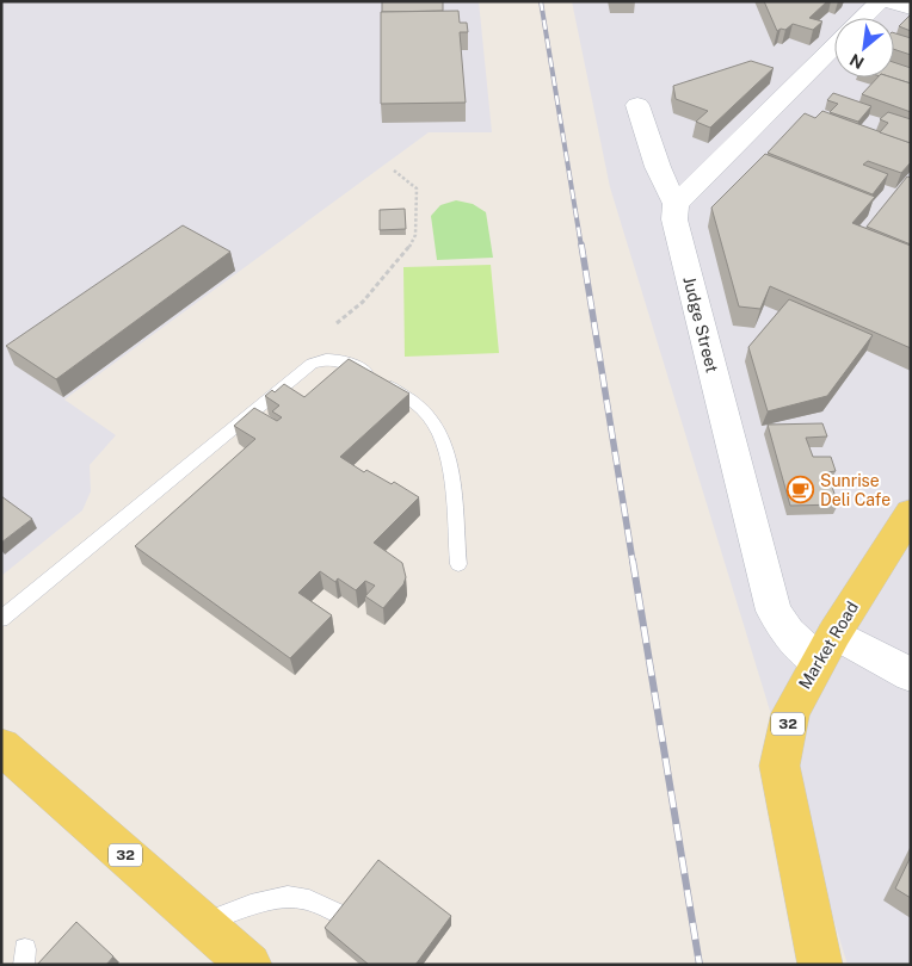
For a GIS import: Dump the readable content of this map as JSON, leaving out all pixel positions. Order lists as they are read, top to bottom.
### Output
{
  "streets": {
    "main road": ["Market Road", "32"],
    "street": ["Judge Street"]
  },
  "crossings": [
    ["Judge Street", "Market Road"]
  ],
  "places": {
    "cafe": ["Sunrise Deli Cafe"]
  },
  "north": "bottom left"
}
